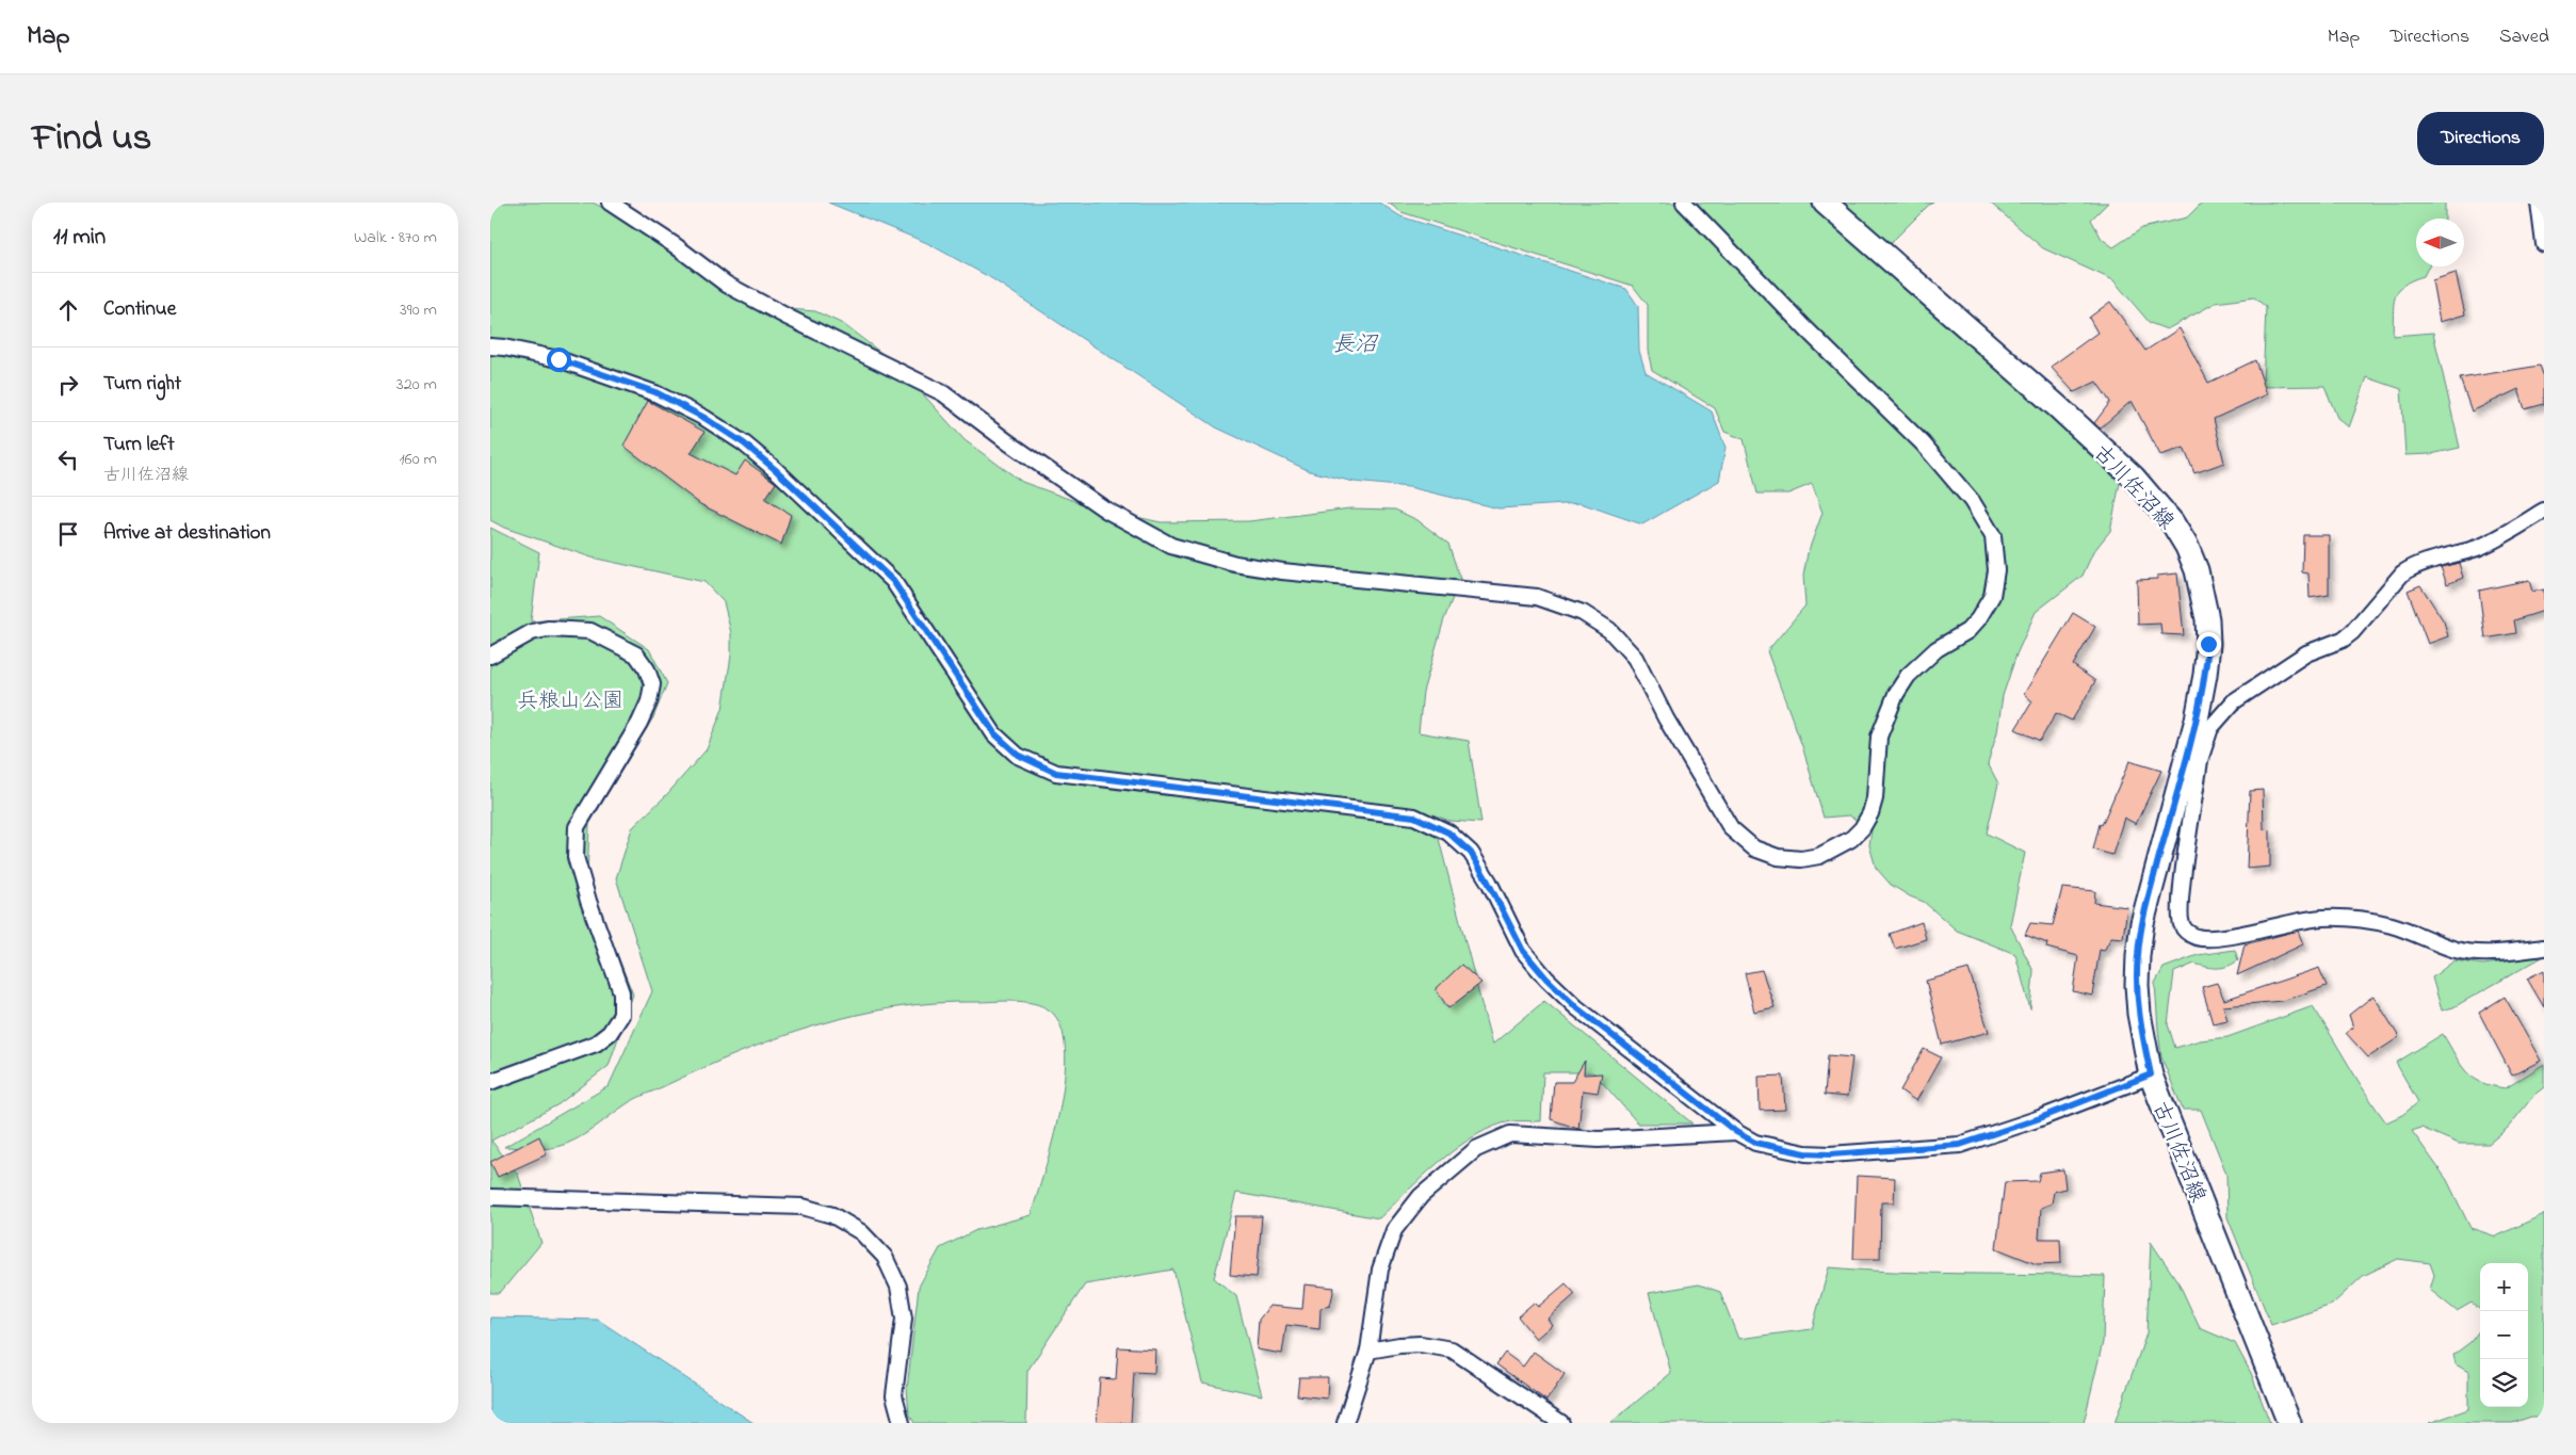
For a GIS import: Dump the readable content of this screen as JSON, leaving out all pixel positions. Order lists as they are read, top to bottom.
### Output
{
  "streets": {
    "main road": ["古川佐沼線"]
  },
  "water": ["長沼"],
  "parks": ["兵粮山公園"],
  "north": "left",
  "page": {
    "header": "Map",
    "nav": ["Map", "Directions", "Saved"],
    "title": "Find us",
    "buttons": "Directions",
    "heading": ["11 min", "Walk · 870 m"],
    "list": [
      ["Continue", "390 m"],
      ["Turn right", "320 m"],
      ["Turn left", "古川佐沼線", "160 m"],
      "Arrive at destination"
    ],
    "map_buttons": ["+", "−"]
  }
}
